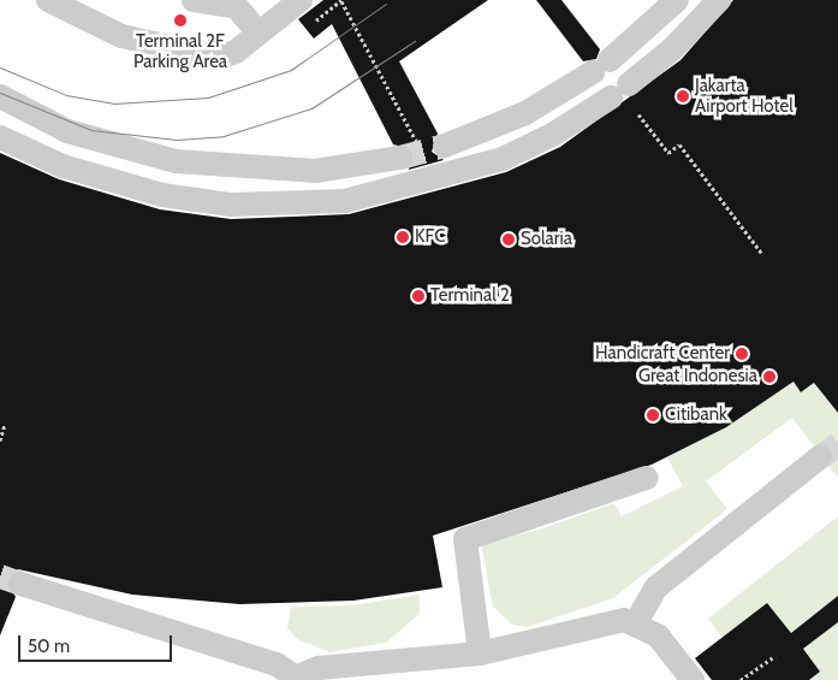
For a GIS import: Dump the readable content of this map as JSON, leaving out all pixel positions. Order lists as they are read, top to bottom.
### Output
{
  "places": [
    "Terminal 2F Parking Area",
    "Jakarta Airport Hotel",
    "KFC",
    "Solaria",
    "Terminal 2",
    "Handicraft Center",
    "Great Indonesia",
    "Citibank"
  ],
  "scale_bar": "50 m"
}
